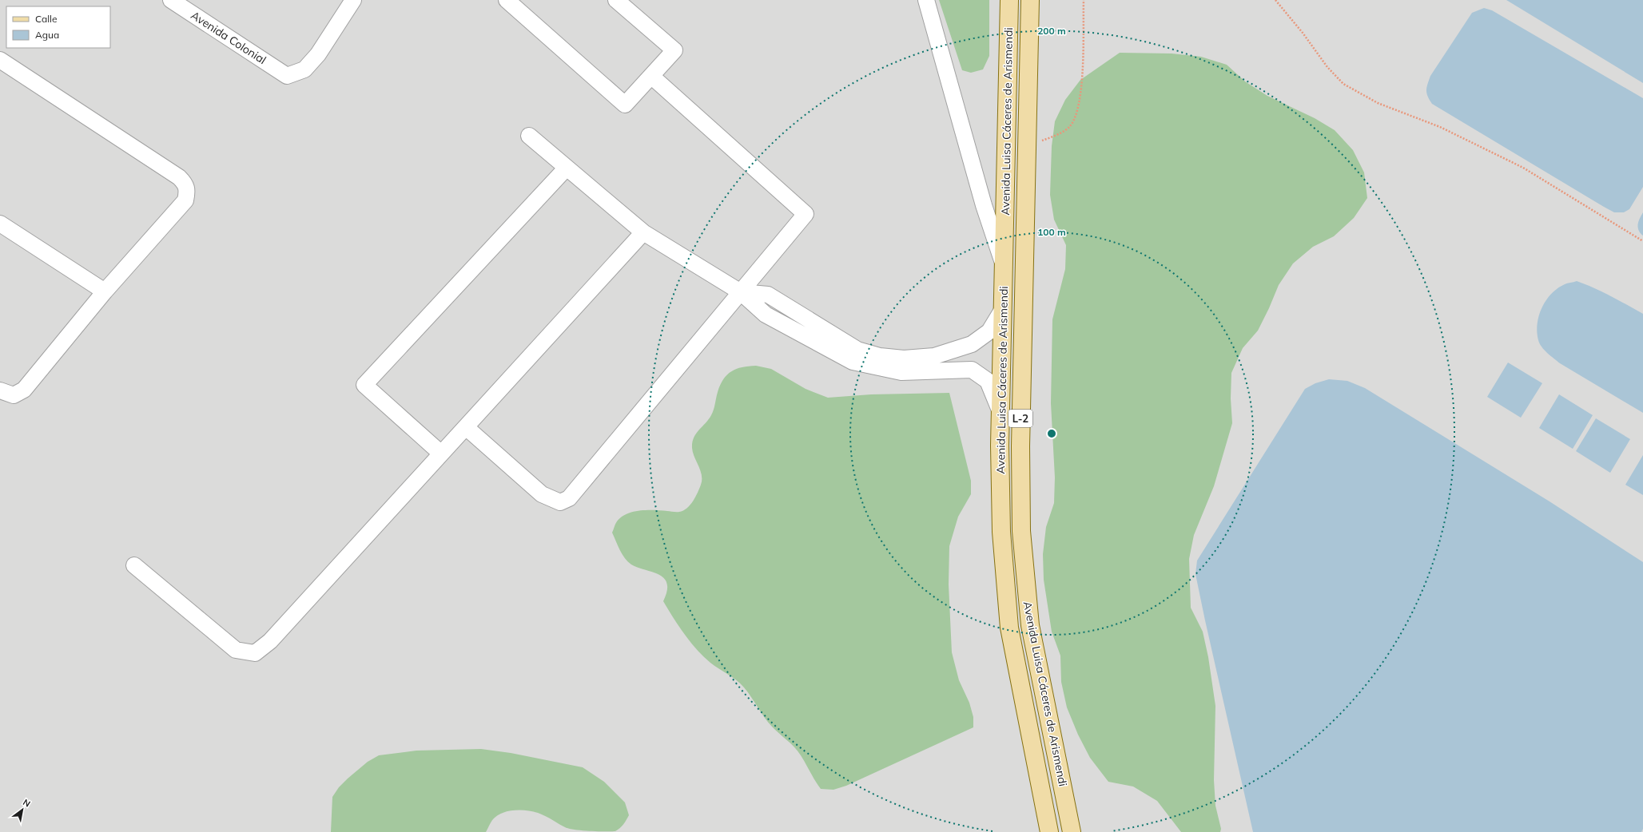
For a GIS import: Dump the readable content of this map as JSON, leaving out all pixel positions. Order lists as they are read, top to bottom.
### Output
{
  "streets": {
    "main road": ["Avenida Luisa Cáceres de Arismendi", "L-2"],
    "street": ["Avenida Colonial"]
  },
  "crossings": [
    ["Avenida Luisa Cáceres de Arismendi", "L-2"]
  ],
  "legend": ["Calle", "Agua"],
  "north": "top right",
  "rings": ["200 m", "100 m"]
}
